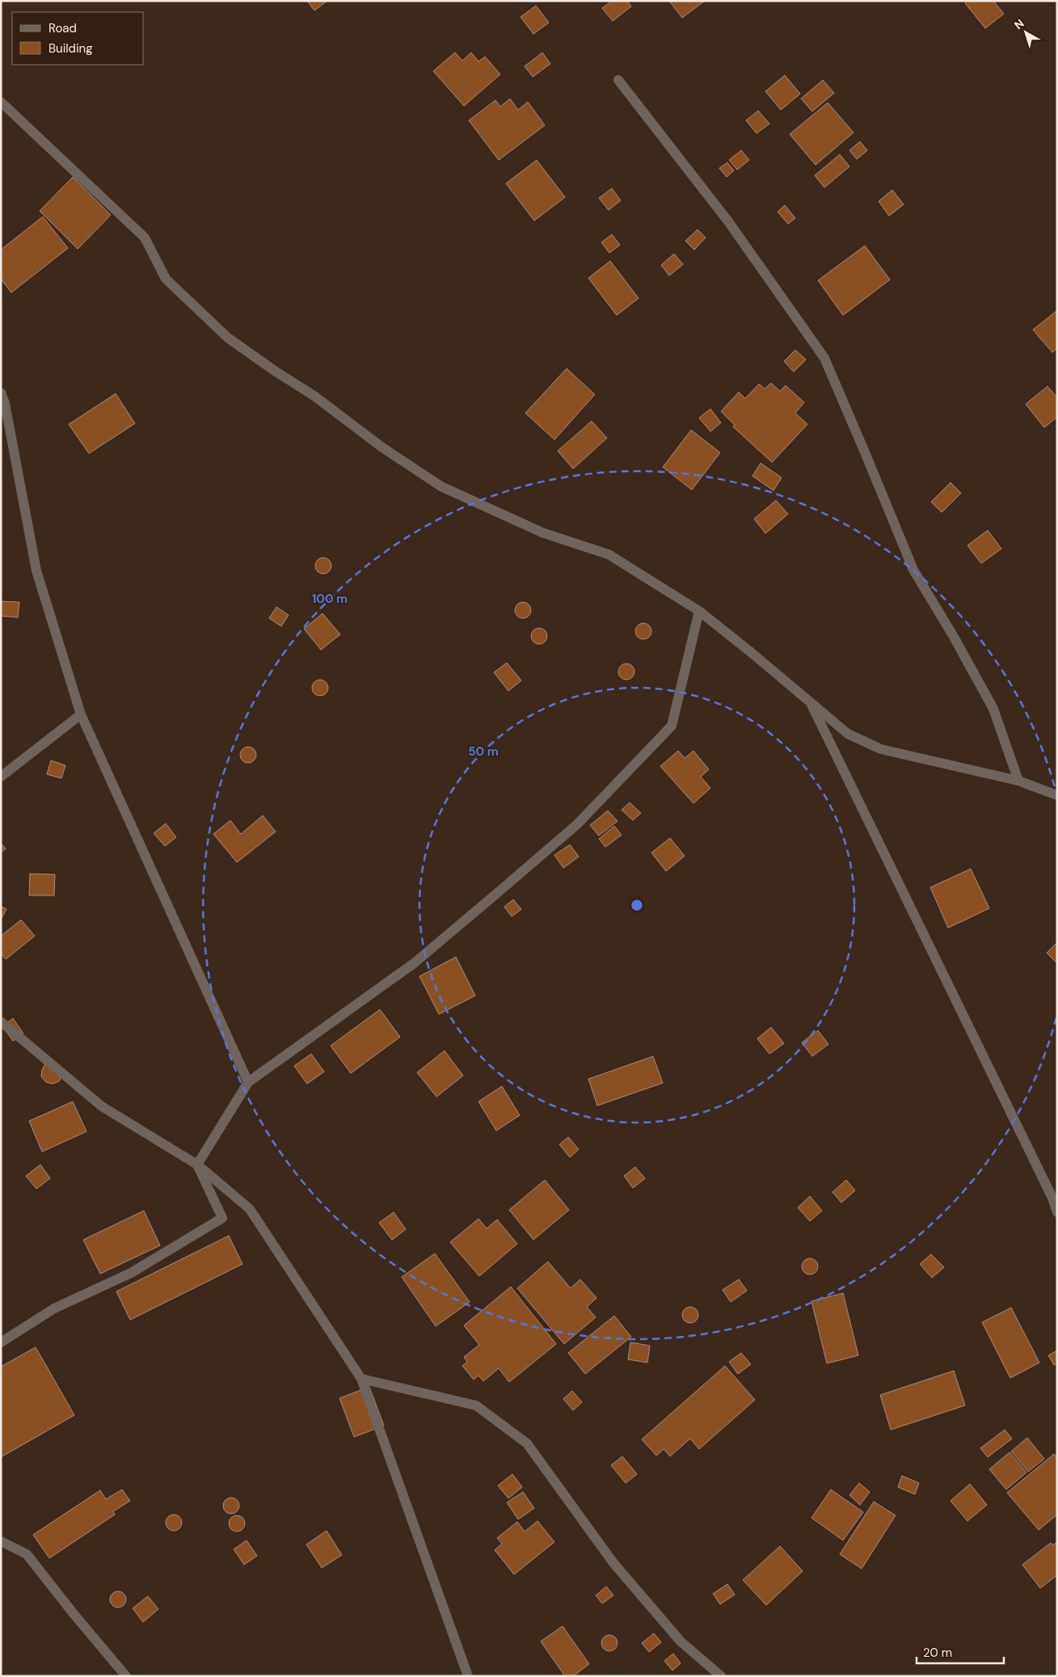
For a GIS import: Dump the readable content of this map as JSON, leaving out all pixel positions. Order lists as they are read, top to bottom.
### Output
{
  "legend": ["Road", "Building"],
  "scale_bar": "20 m",
  "north": "top left",
  "rings": ["100 m", "50 m"]
}
